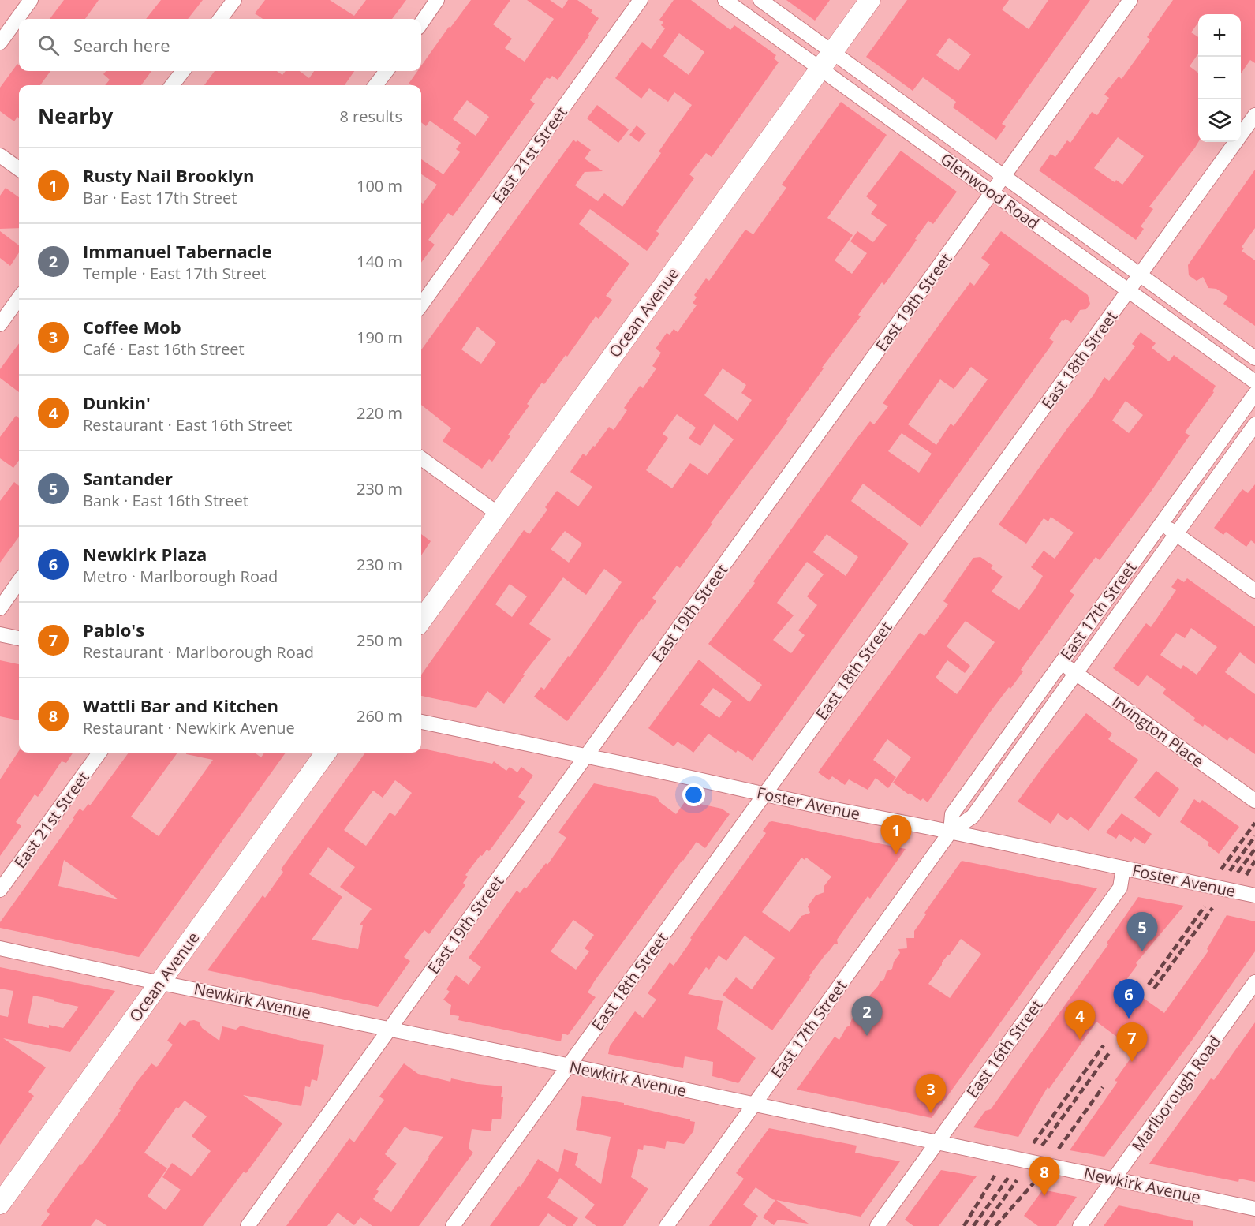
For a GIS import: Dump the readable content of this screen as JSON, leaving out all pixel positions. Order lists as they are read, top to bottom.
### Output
{
  "streets": {
    "main road": ["Ocean Avenue"],
    "street": [
      "East 21st Street",
      "Glenwood Road",
      "East 19th Street",
      "East 18th Street",
      "East 17th Street",
      "Irvington Place",
      "Foster Avenue",
      "Newkirk Avenue",
      "East 16th Street",
      "Marlborough Road"
    ]
  },
  "crossings": [
    ["Glenwood Road", "East 19th Street"],
    ["Glenwood Road", "Ocean Avenue"],
    ["Glenwood Road", "East 18th Street"],
    ["East 19th Street", "Foster Avenue"],
    ["East 19th Street", "Newkirk Avenue"],
    ["Ocean Avenue", "Newkirk Avenue"],
    ["East 18th Street", "Foster Avenue"],
    ["East 18th Street", "Newkirk Avenue"],
    ["East 17th Street", "Irvington Place"],
    ["East 17th Street", "Foster Avenue"],
    ["East 17th Street", "Newkirk Avenue"],
    ["Foster Avenue", "East 16th Street"],
    ["Newkirk Avenue", "East 16th Street"],
    ["Newkirk Avenue", "Marlborough Road"]
  ],
  "page": {
    "map_buttons": ["+", "−"],
    "search": "Search here",
    "heading": ["Nearby", "8 results"],
    "list": [
      {
        "mark": "1",
        "name": "Rusty Nail Brooklyn",
        "note": "Bar · East 17th Street",
        "value": "100 m"
      },
      {
        "mark": "2",
        "name": "Immanuel Tabernacle",
        "note": "Temple · East 17th Street",
        "value": "140 m"
      },
      {
        "mark": "3",
        "name": "Coffee Mob",
        "note": "Café · East 16th Street",
        "value": "190 m"
      },
      {
        "mark": "4",
        "name": "Dunkin'",
        "note": "Restaurant · East 16th Street",
        "value": "220 m"
      },
      {
        "mark": "5",
        "name": "Santander",
        "note": "Bank · East 16th Street",
        "value": "230 m"
      },
      {
        "mark": "6",
        "name": "Newkirk Plaza",
        "note": "Metro · Marlborough Road",
        "value": "230 m"
      },
      {
        "mark": "7",
        "name": "Pablo's",
        "note": "Restaurant · Marlborough Road",
        "value": "250 m"
      },
      {
        "mark": "8",
        "name": "Wattli Bar and Kitchen",
        "note": "Restaurant · Newkirk Avenue",
        "value": "260 m"
      }
    ],
    "pins": [
      "1",
      "5",
      "6",
      "2",
      "4",
      "7",
      "3",
      "8"
    ]
  }
}
